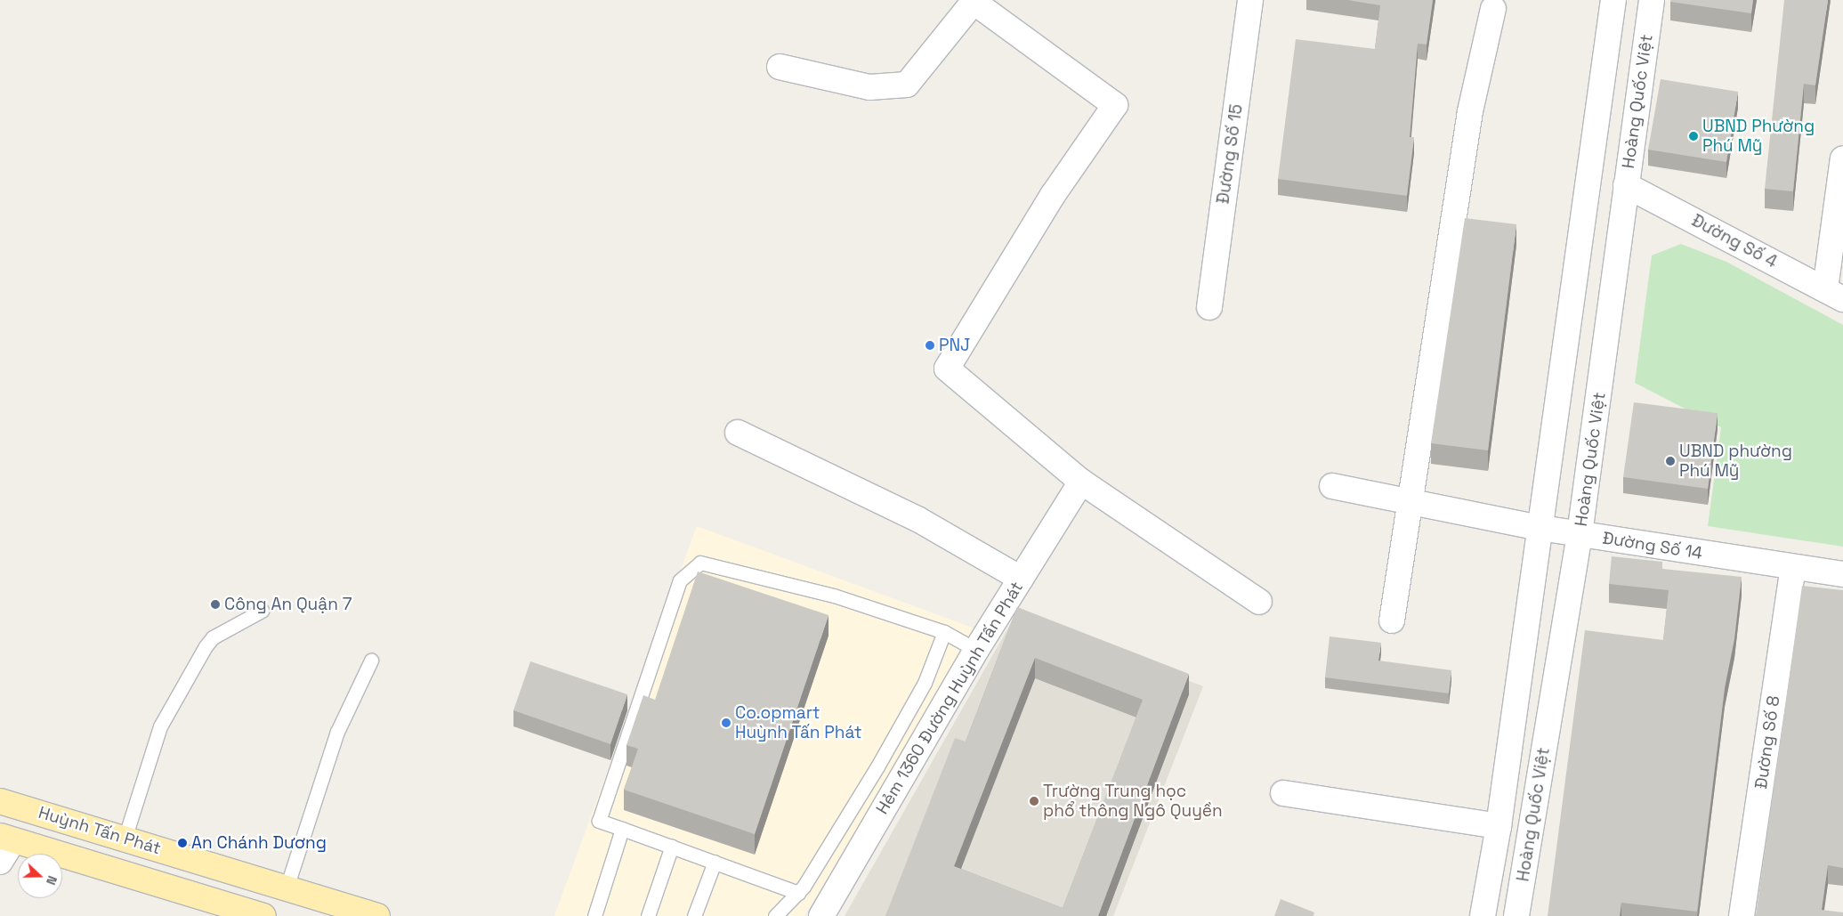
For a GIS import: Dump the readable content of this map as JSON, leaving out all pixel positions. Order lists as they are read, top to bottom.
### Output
{
  "streets": {
    "main road": ["Huỳnh Tấn Phát"],
    "street": [
      "Hoàng Quốc Việt",
      "Đường Số 15",
      "Đường Số 4",
      "Đường Số 14",
      "Hẻm 1360 Đường Huỳnh Tấn Phát",
      "Đường Số 8"
    ]
  },
  "crossings": [
    ["Hoàng Quốc Việt", "Đường Số 4"],
    ["Hoàng Quốc Việt", "Đường Số 14"],
    ["Đường Số 14", "Đường Số 8"]
  ],
  "places": [
    "UBND Phường Phú Mỹ",
    "PNJ",
    "UBND phường Phú Mỹ",
    "Công An Quận 7",
    "Co.opmart Huỳnh Tấn Phát",
    "Trường Trung học phổ thông Ngô Quyền",
    "An Chánh Dương"
  ],
  "north": "right"
}
